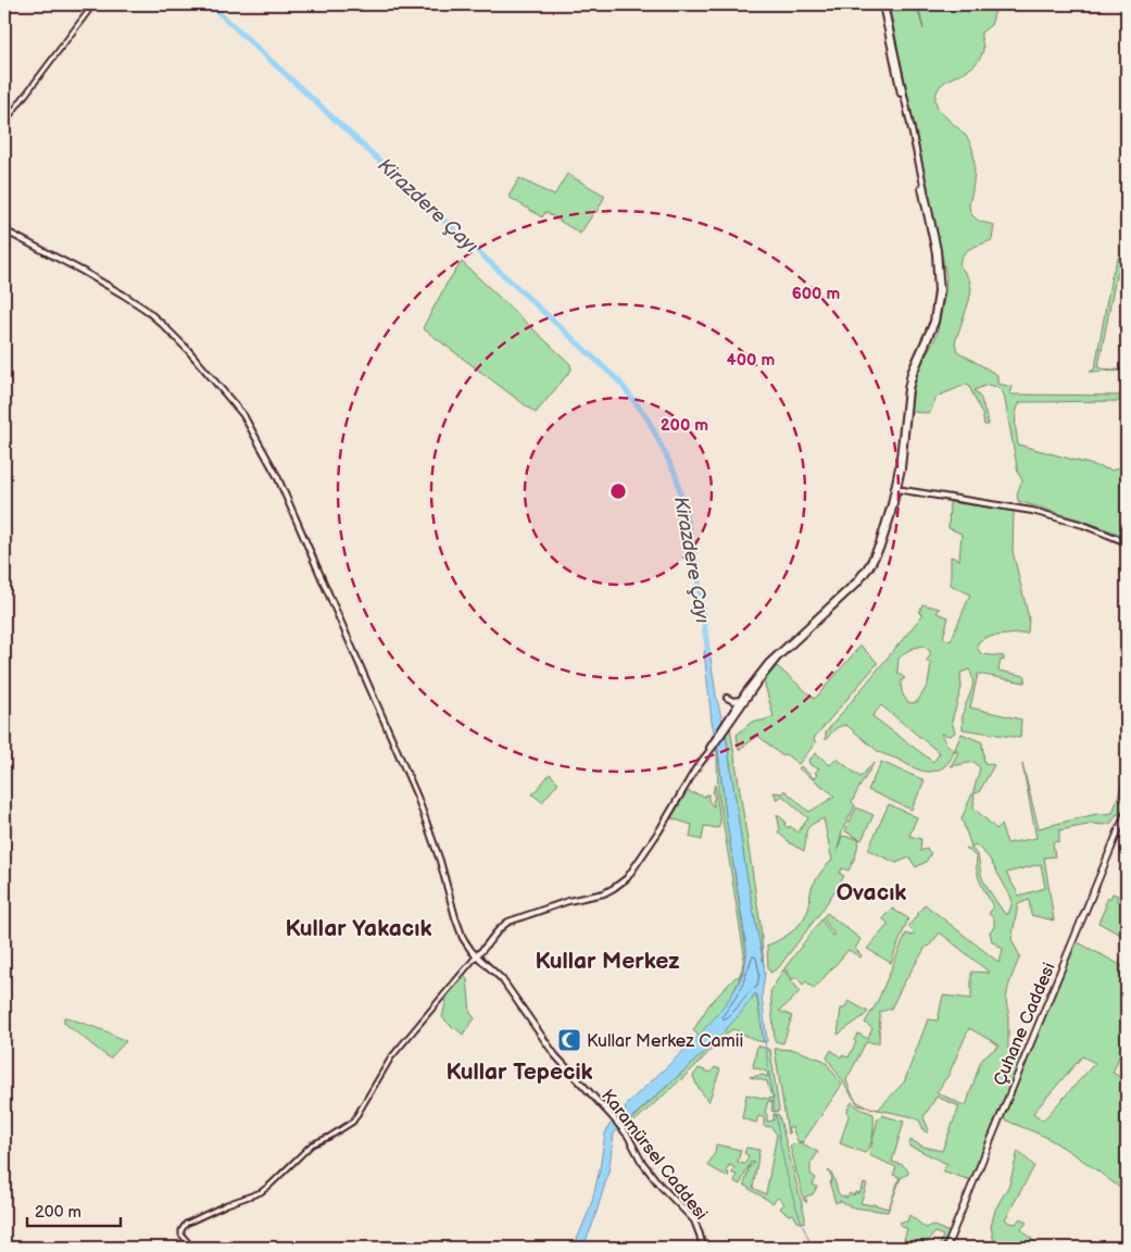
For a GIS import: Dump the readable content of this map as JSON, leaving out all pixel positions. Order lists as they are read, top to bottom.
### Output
{
  "streets": {
    "main road": ["Çuhane Caddesi", "Karamürsel Caddesi"]
  },
  "districts": [
    "Ovacık",
    "Kullar Yakacık",
    "Kullar Merkez",
    "Kullar Tepecik"
  ],
  "water": ["Kirazdere Çayı"],
  "places": {
    "mosque": ["Kullar Merkez Camii"]
  },
  "scale_bar": "200 m",
  "rings": ["600 m", "400 m", "200 m"]
}
